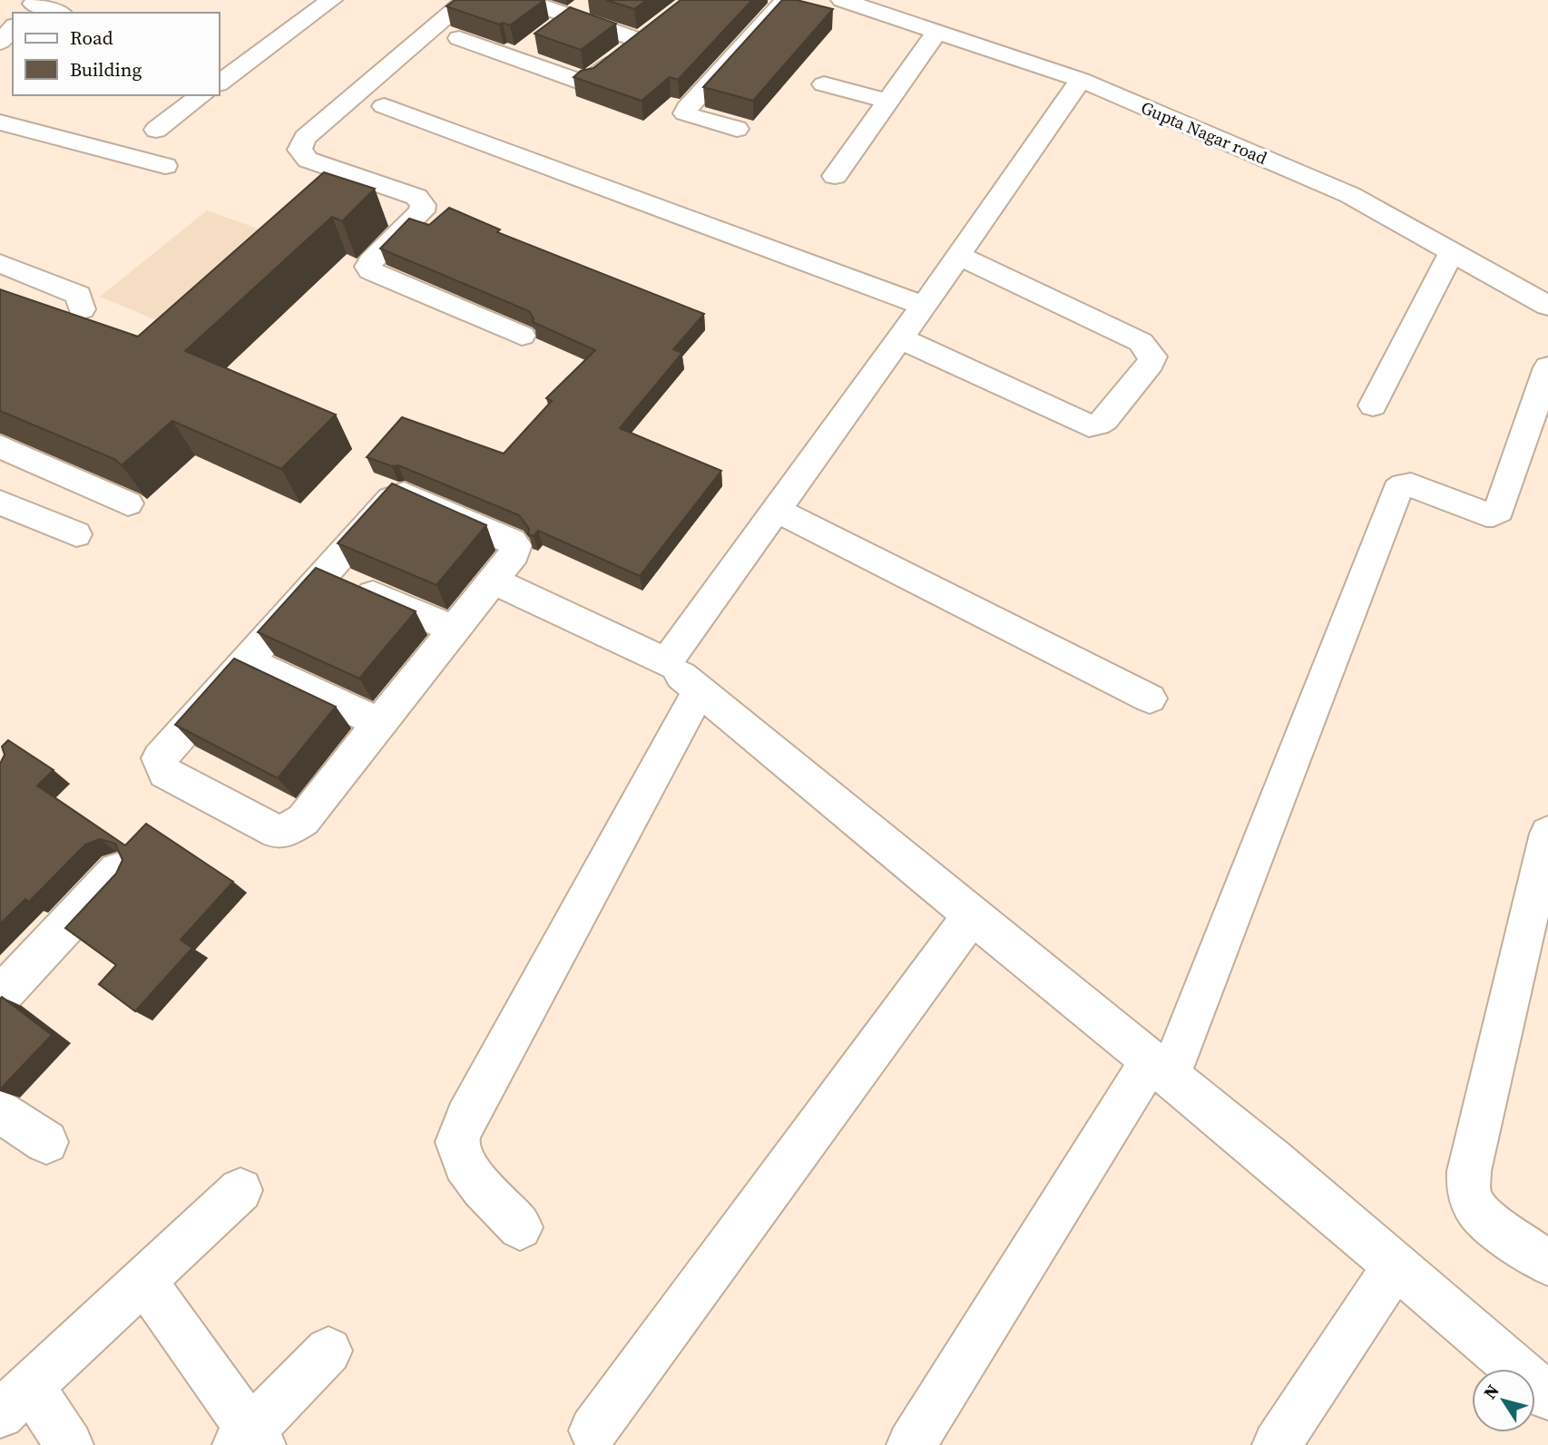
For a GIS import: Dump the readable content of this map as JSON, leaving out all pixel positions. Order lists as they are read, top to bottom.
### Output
{
  "streets": {
    "street": ["Gupta Nagar road"]
  },
  "legend": ["Road", "Building"],
  "north": "top left"
}
